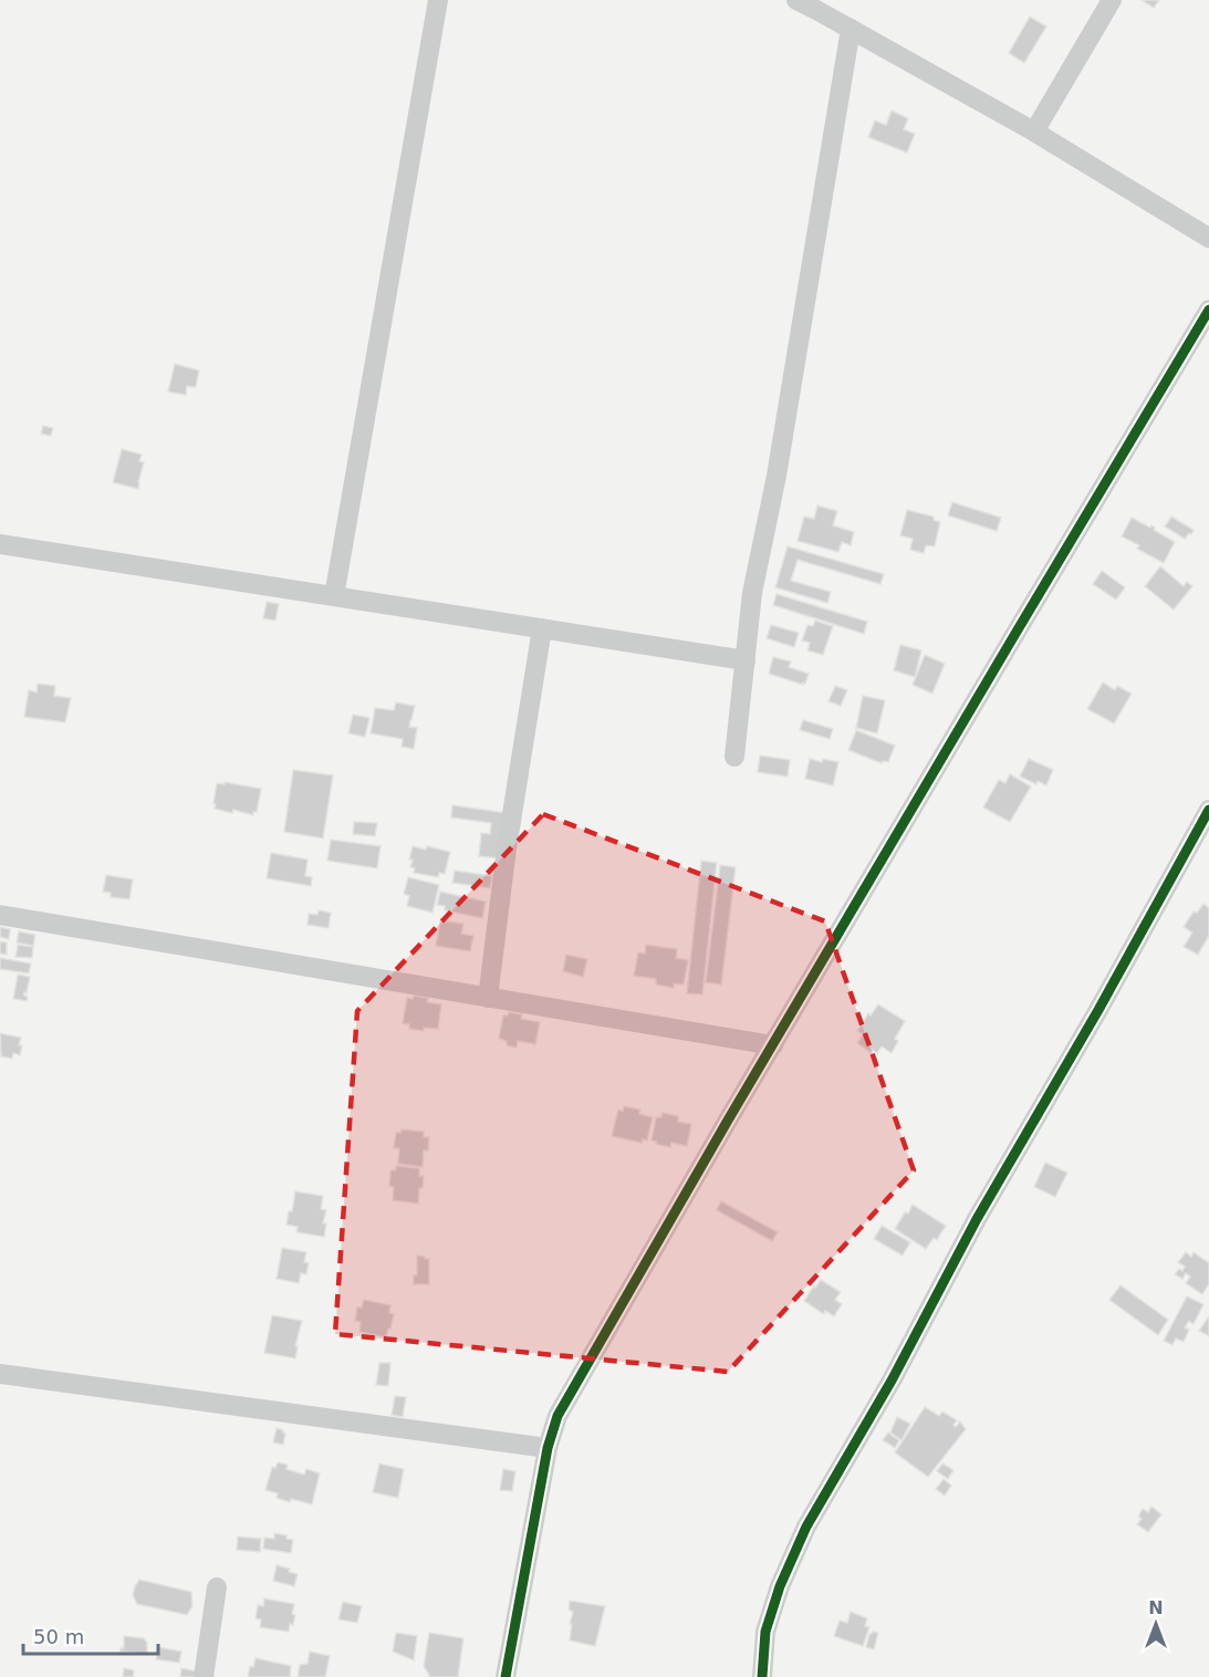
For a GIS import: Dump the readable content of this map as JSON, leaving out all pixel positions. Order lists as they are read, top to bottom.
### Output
{
  "scale_bar": "50 m",
  "north": "top"
}
